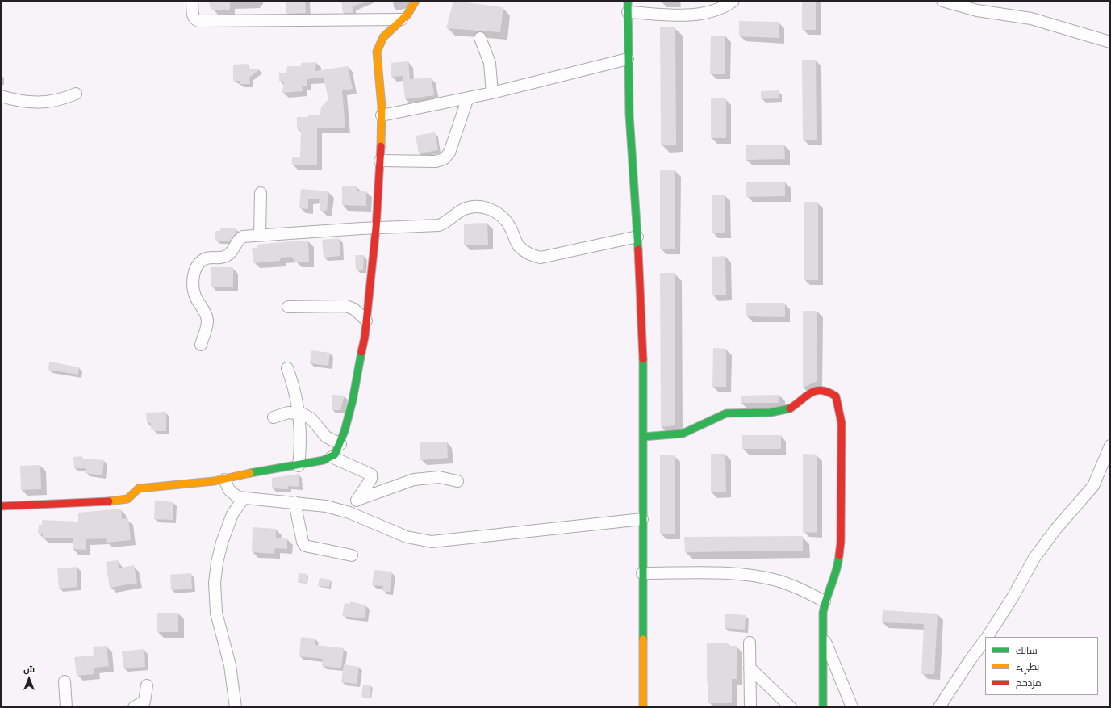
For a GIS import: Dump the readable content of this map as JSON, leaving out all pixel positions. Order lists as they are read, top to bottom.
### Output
{
  "legend": ["سالك", "بطيء", "مزدحم"],
  "north": "top"
}
